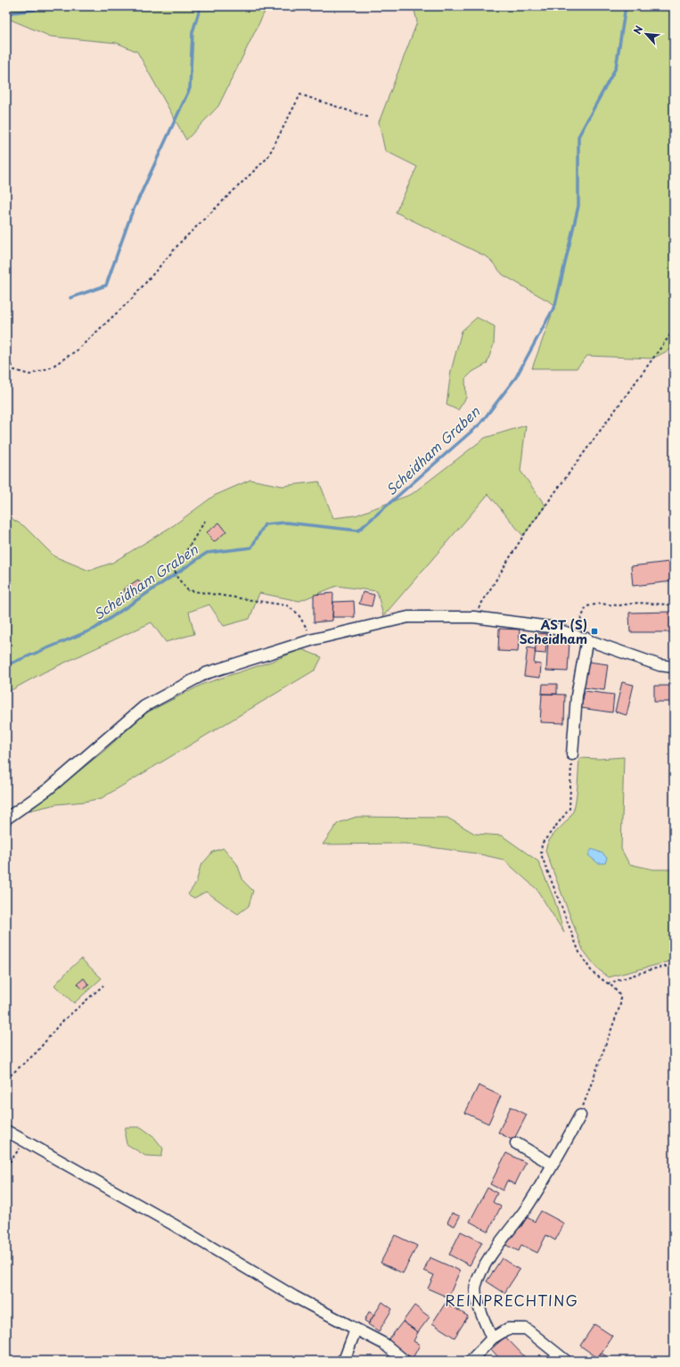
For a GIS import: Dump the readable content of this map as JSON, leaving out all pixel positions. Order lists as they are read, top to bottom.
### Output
{
  "districts": ["REINPRECHTING"],
  "water": ["Scheidham Graben"],
  "places": {
    "transit": ["AST (S) Scheidham"]
  },
  "north": "top left"
}
